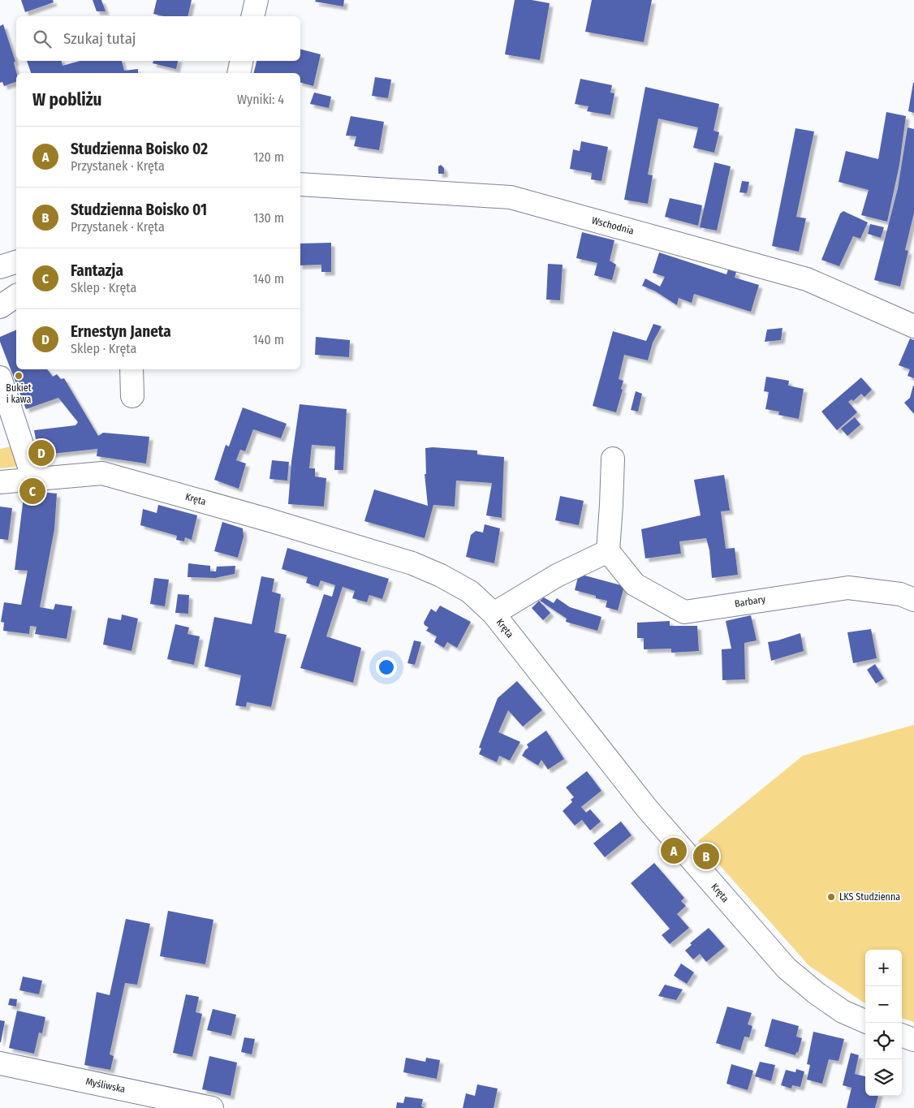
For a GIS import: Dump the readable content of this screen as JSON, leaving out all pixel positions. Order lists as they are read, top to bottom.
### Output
{
  "streets": {
    "street": [
      "Wschodnia",
      "Kręta",
      "Barbary",
      "Myśliwska"
    ]
  },
  "places": ["Bukiet i kawa", "LKS Studzienna"],
  "page": {
    "search": "Szukaj tutaj",
    "heading": ["W pobliżu", "Wyniki: 4"],
    "list": [
      {
        "mark": "A",
        "name": "Studzienna Boisko 02",
        "note": "Przystanek · Kręta",
        "value": "120 m"
      },
      {
        "mark": "B",
        "name": "Studzienna Boisko 01",
        "note": "Przystanek · Kręta",
        "value": "130 m"
      },
      {
        "mark": "C",
        "name": "Fantazja",
        "note": "Sklep · Kręta",
        "value": "140 m"
      },
      {
        "mark": "D",
        "name": "Ernestyn Janeta",
        "note": "Sklep · Kręta",
        "value": "140 m"
      }
    ],
    "pins": [
      "D",
      "C",
      "A",
      "B"
    ],
    "map_buttons": ["+", "−"]
  }
}
